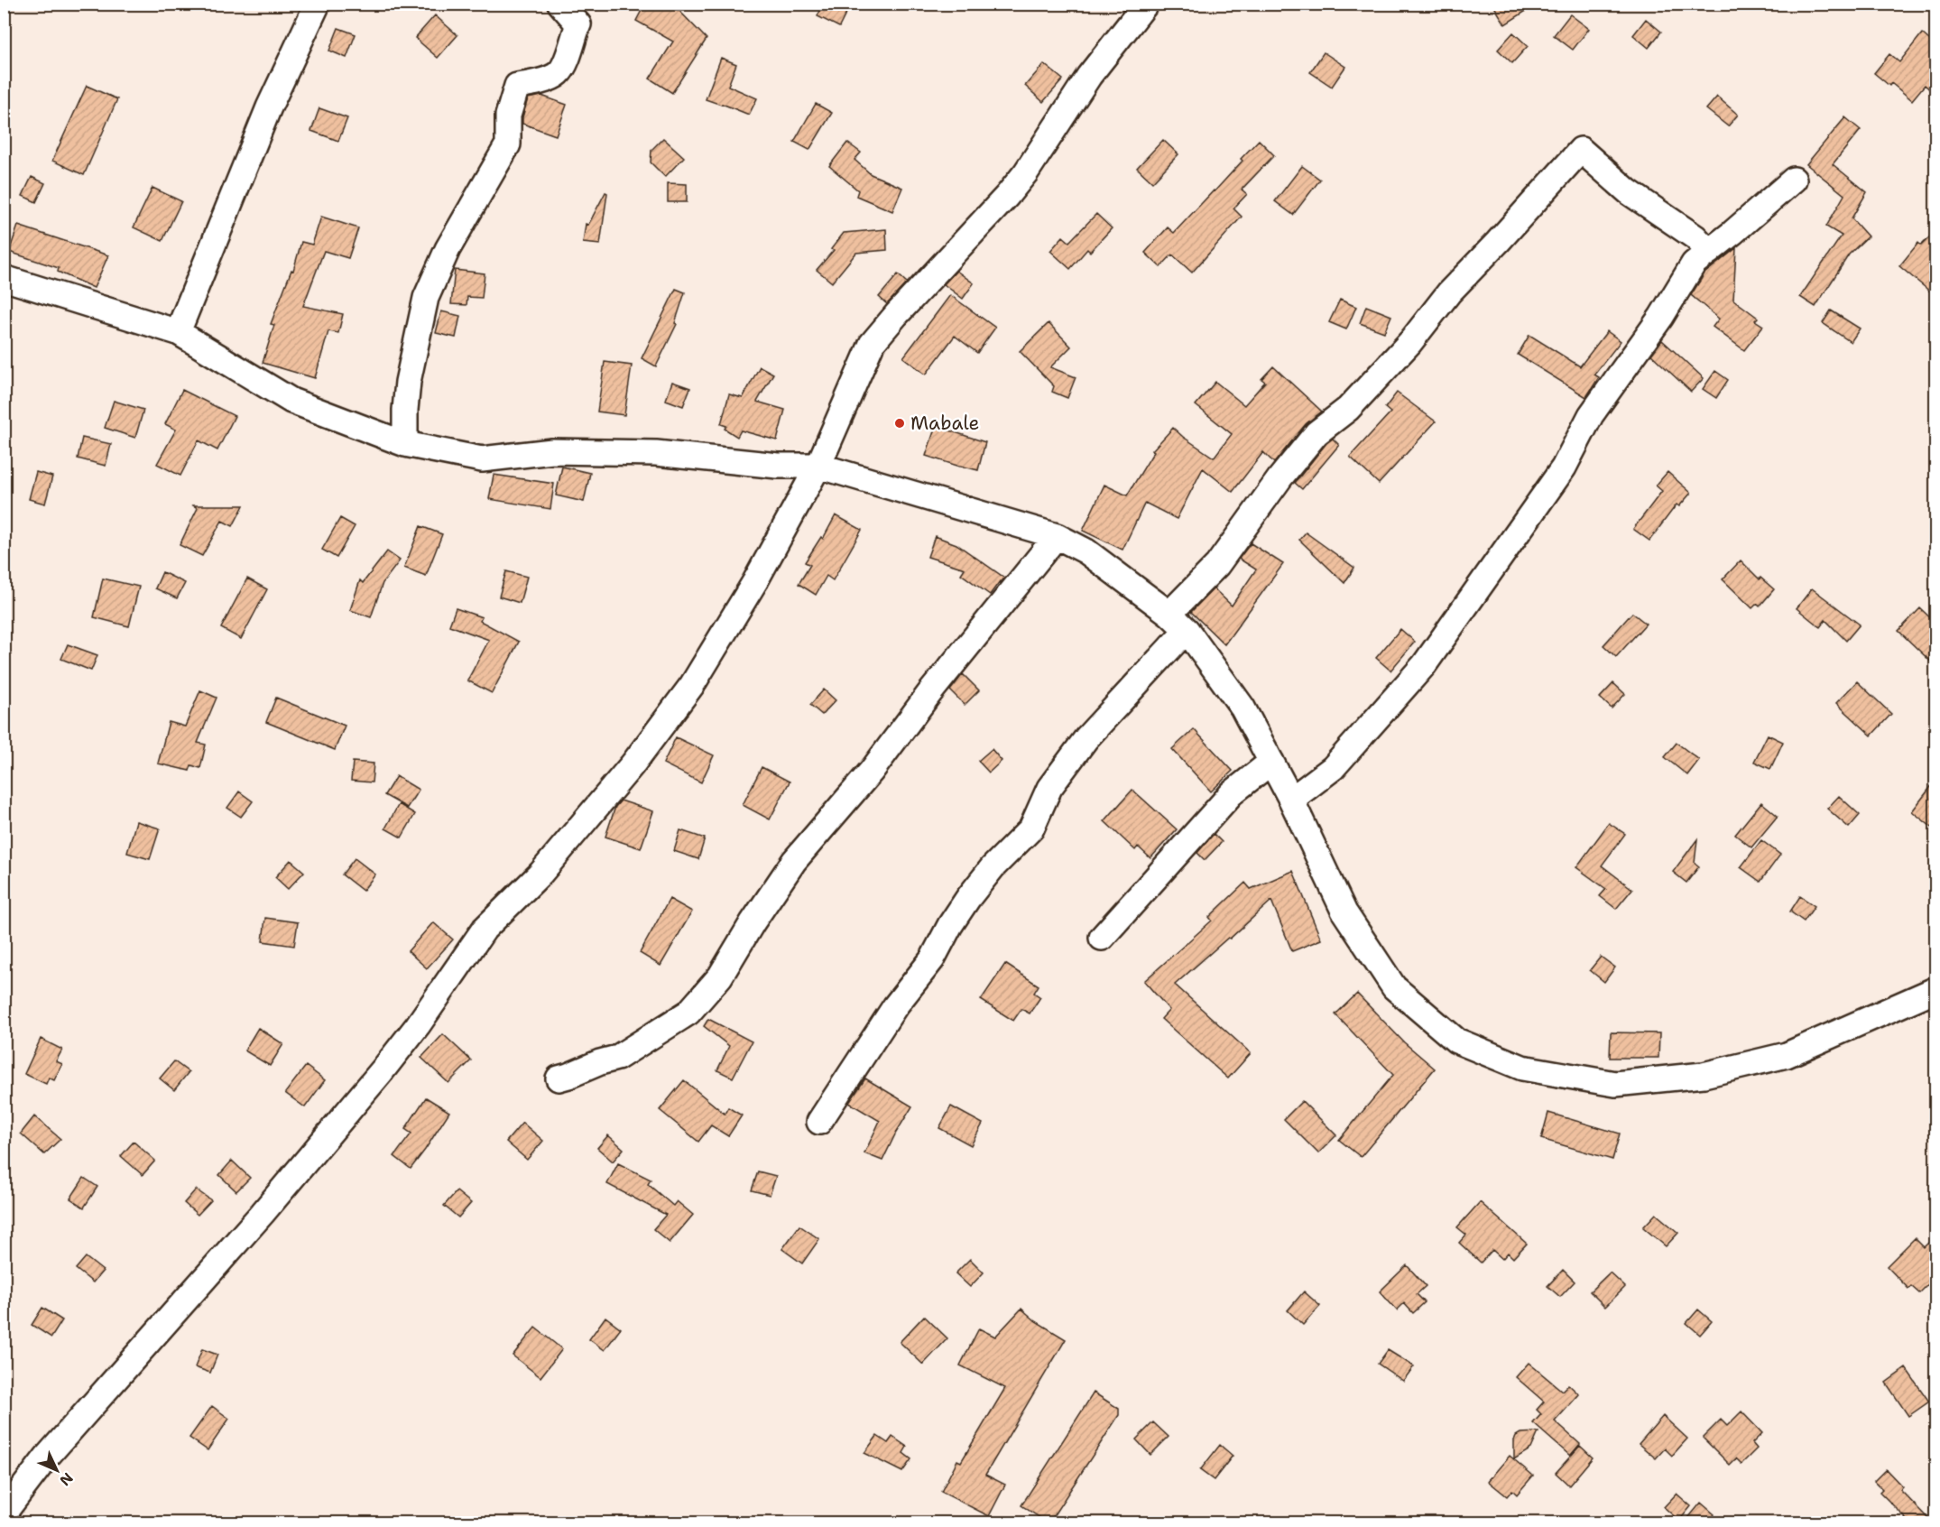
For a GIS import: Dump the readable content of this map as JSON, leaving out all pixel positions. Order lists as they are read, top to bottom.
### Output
{
  "places": ["Mabale"],
  "north": "bottom right"
}
